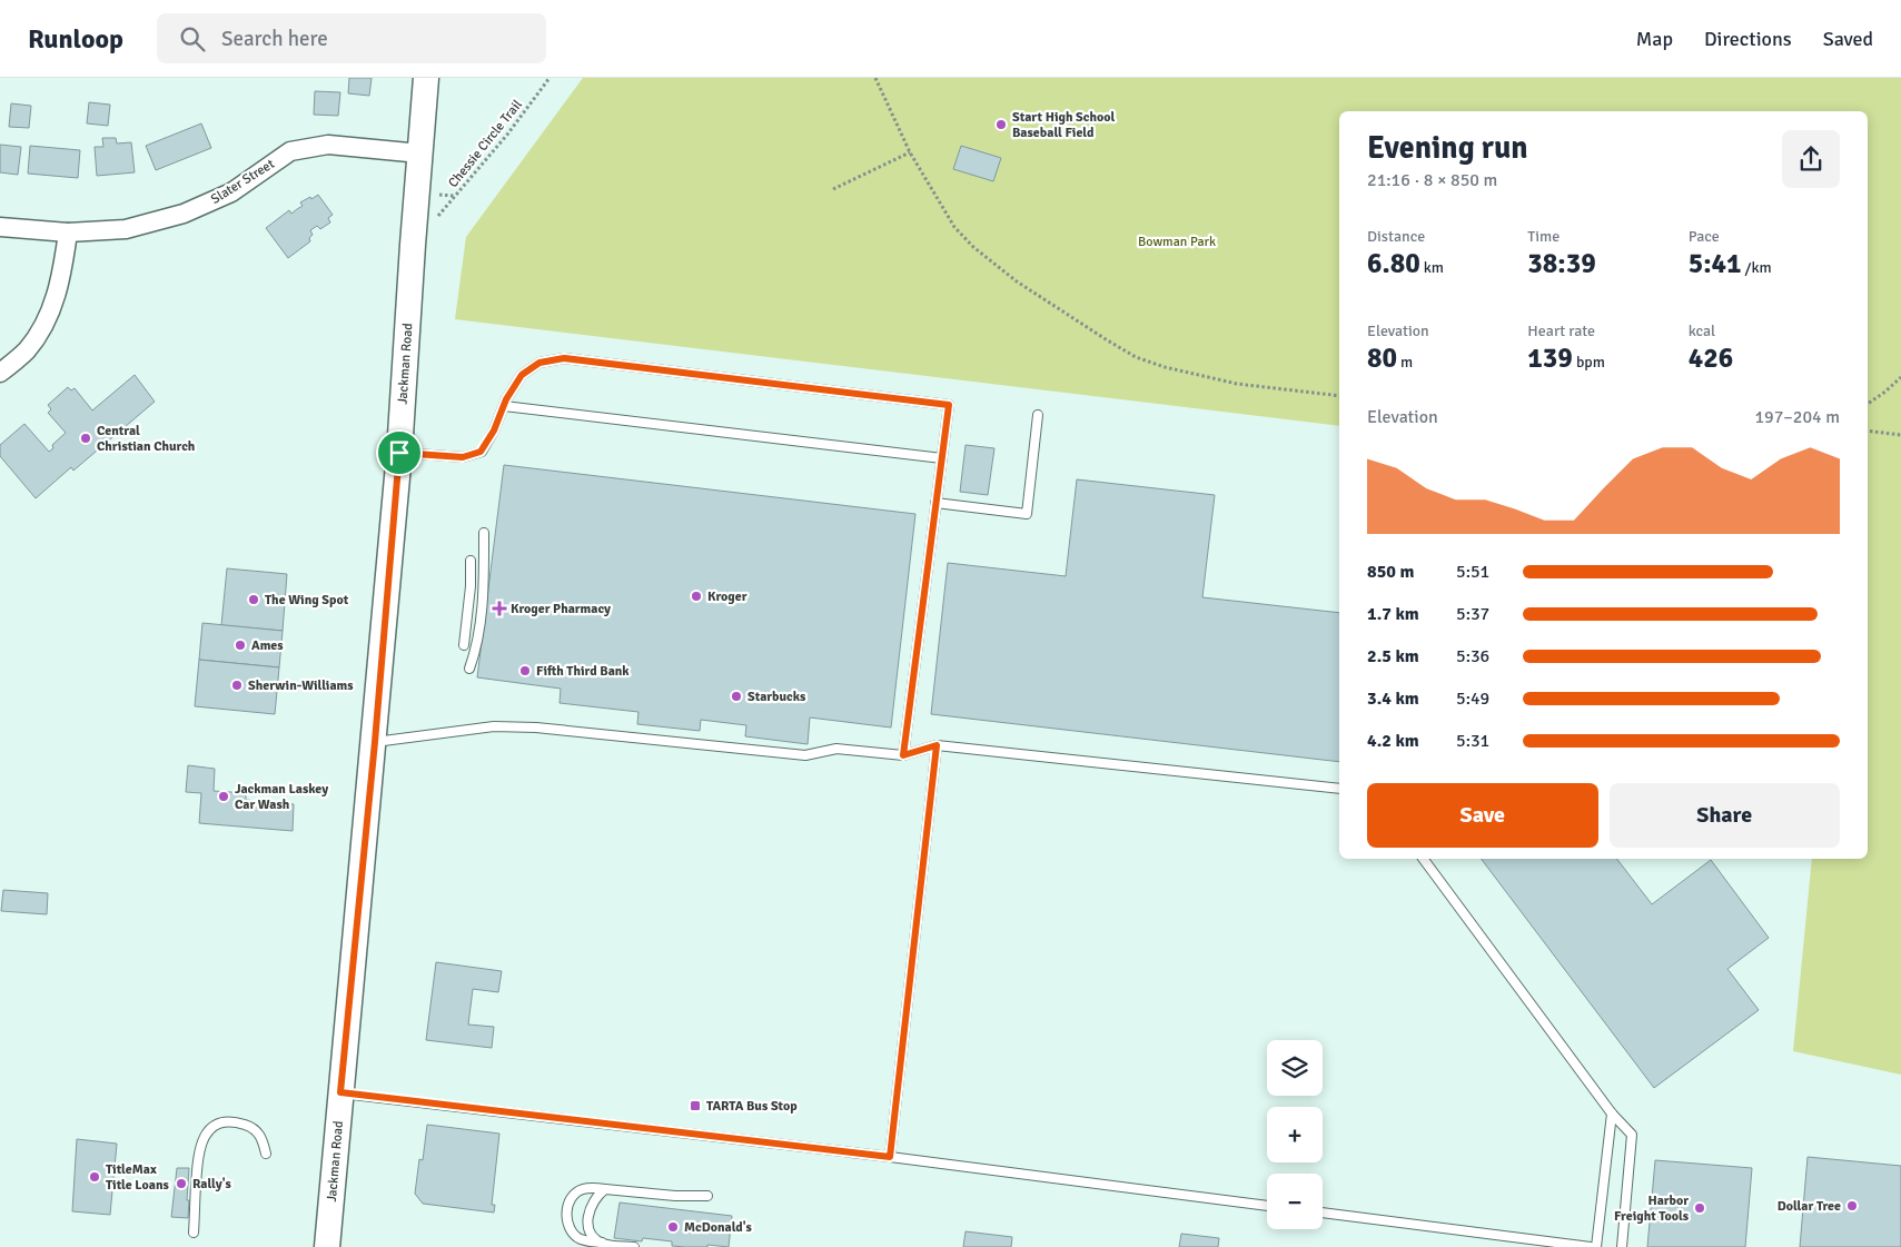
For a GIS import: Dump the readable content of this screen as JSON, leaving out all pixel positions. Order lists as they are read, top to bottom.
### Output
{
  "streets": {
    "main road": ["Jackman Road"],
    "street": ["Slater Street"],
    "path": ["Chessie Circle Trail"]
  },
  "crossings": [
    ["Slater Street", "Jackman Road"]
  ],
  "parks": ["Bowman Park"],
  "places": {
    "other": [
      "Start High School Baseball Field",
      "Central Christian Church",
      "Kroger",
      "The Wing Spot",
      "Ames",
      "Fifth Third Bank",
      "Sherwin-Williams",
      "Starbucks",
      "Jackman Laskey Car Wash",
      "TitleMax Title Loans",
      "Rally's",
      "Dollar Tree",
      "Harbor Freight Tools",
      "McDonald's"
    ],
    "health": ["Kroger Pharmacy"],
    "transit": ["TARTA Bus Stop"]
  },
  "page": {
    "header": "Runloop",
    "search": "Search here",
    "nav": ["Map", "Directions", "Saved"],
    "heading": ["Evening run", "21:16 · 8 × 850 m"],
    "stats": [
      ["Distance", "6.80 km"],
      ["Time", "38:39"],
      ["Pace", "5:41 /km"],
      ["Elevation", "80 m"],
      ["Heart rate", "139 bpm"],
      ["kcal", "426"]
    ],
    "chart": ["Elevation", "197–204 m"],
    "list": [
      {
        "name": "850 m",
        "note": "5:51"
      },
      {
        "name": "1.7 km",
        "note": "5:37"
      },
      {
        "name": "2.5 km",
        "note": "5:36"
      },
      {
        "name": "3.4 km",
        "note": "5:49"
      },
      {
        "name": "4.2 km",
        "note": "5:31"
      }
    ],
    "buttons": ["Save", "Share"],
    "map_buttons": ["+", "−"]
  }
}
